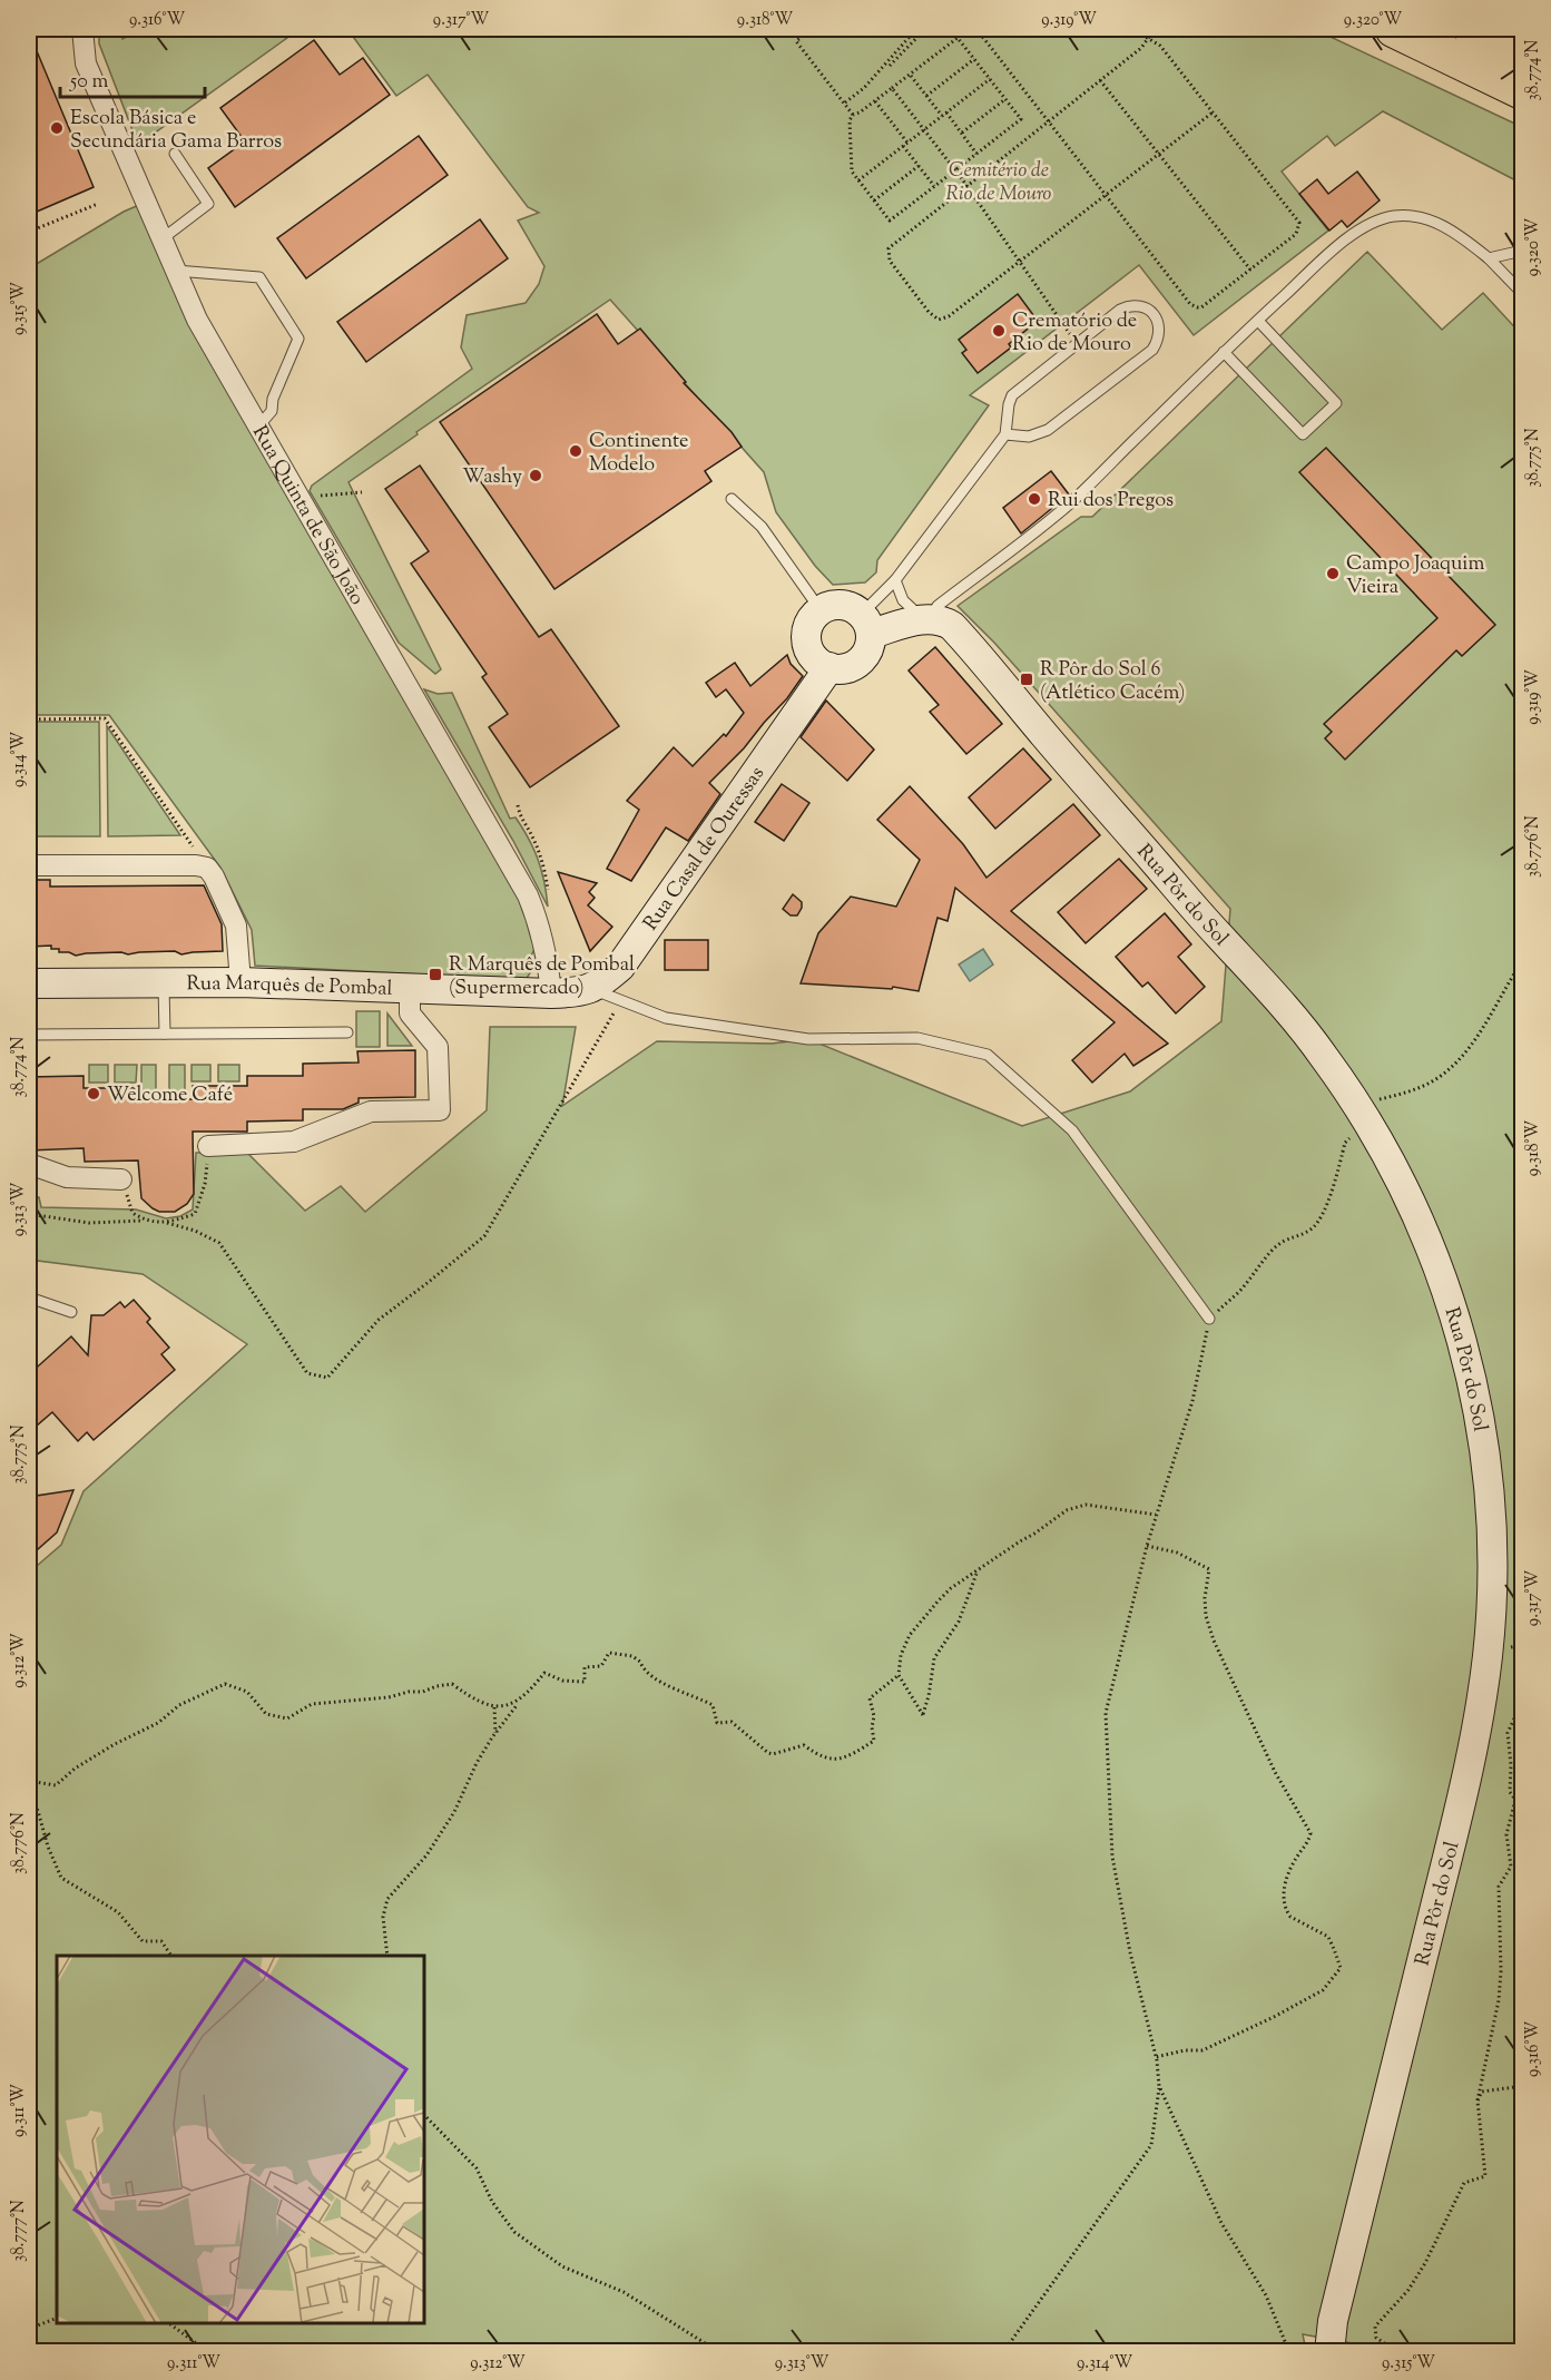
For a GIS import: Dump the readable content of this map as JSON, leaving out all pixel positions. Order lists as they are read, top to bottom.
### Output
{
  "streets": {
    "street": [
      "Rua Quinta de São João",
      "Rua Casal de Ouressas",
      "Rua Pôr do Sol",
      "Rua Marquês de Pombal"
    ]
  },
  "crossings": [
    ["Rua Quinta de São João", "Rua Marquês de Pombal"]
  ],
  "parks": ["Cemitério de Rio de Mouro"],
  "places": {
    "other": [
      "Escola Básica e Secundária Gama Barros",
      "Crematório de Rio de Mouro",
      "Continente Modelo",
      "Washy",
      "Rui dos Pregos",
      "Campo Joaquim Vieira",
      "Welcome Café"
    ],
    "transit": ["R Pôr do Sol 6 (Atlético Cacém)", "R Marquês de Pombal (Supermercado)"]
  },
  "scale_bar": "50 m",
  "coordinates": [
    "9.316°W",
    "9.317°W",
    "9.318°W",
    "9.319°W",
    "9.320°W",
    "38.774°N",
    "9.315°W",
    "38.775°N",
    "9.314°W",
    "38.776°N",
    "9.313°W",
    "9.312°W",
    "9.311°W",
    "38.777°N"
  ]
}
